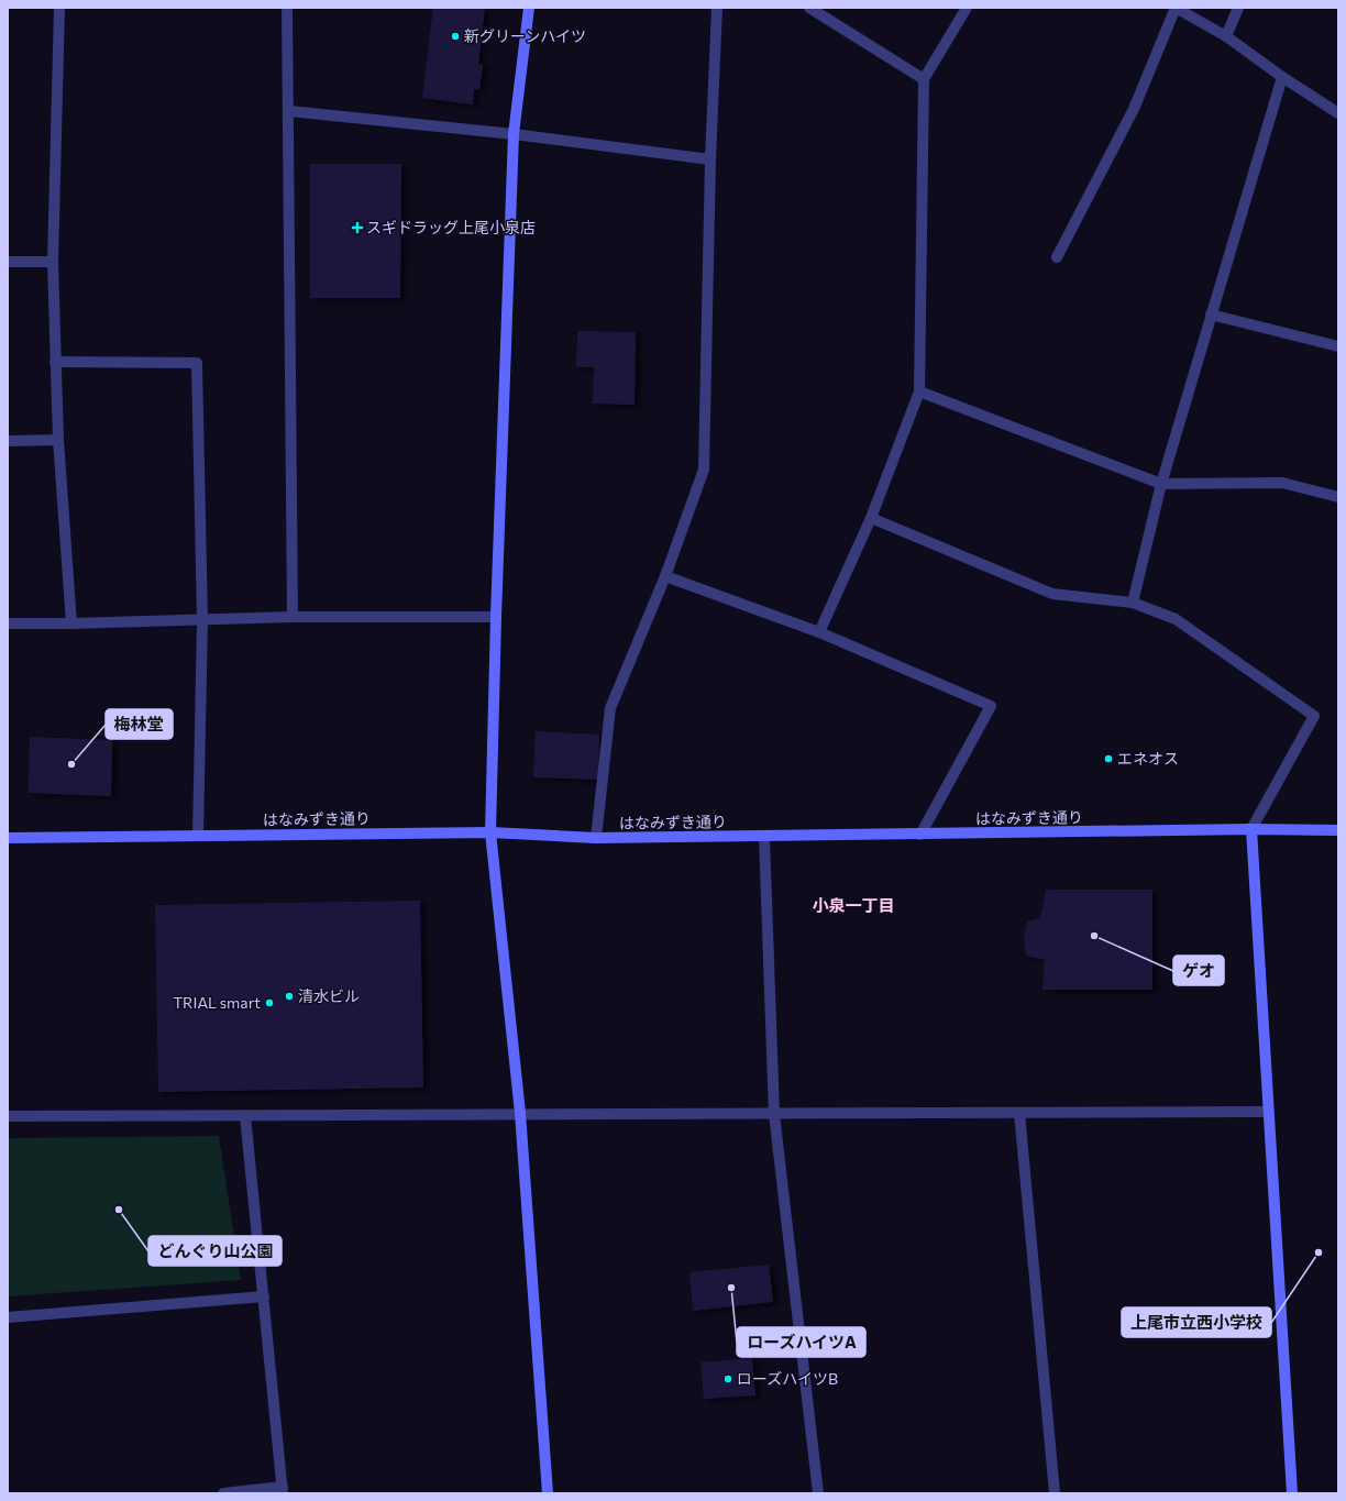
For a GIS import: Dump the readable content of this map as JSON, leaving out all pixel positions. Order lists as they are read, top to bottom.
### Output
{
  "streets": {
    "street": ["はなみずき通り"]
  },
  "districts": ["小泉一丁目"],
  "places": {
    "other": [
      "新グリーンハイツ",
      "エネオス",
      "梅林堂",
      "ゲオ",
      "清水ビル",
      "TRIAL smart",
      "どんぐり山公園",
      "上尾市立西小学校",
      "ローズハイツA",
      "ローズハイツB"
    ],
    "health": ["スギドラッグ上尾小泉店"]
  }
}
